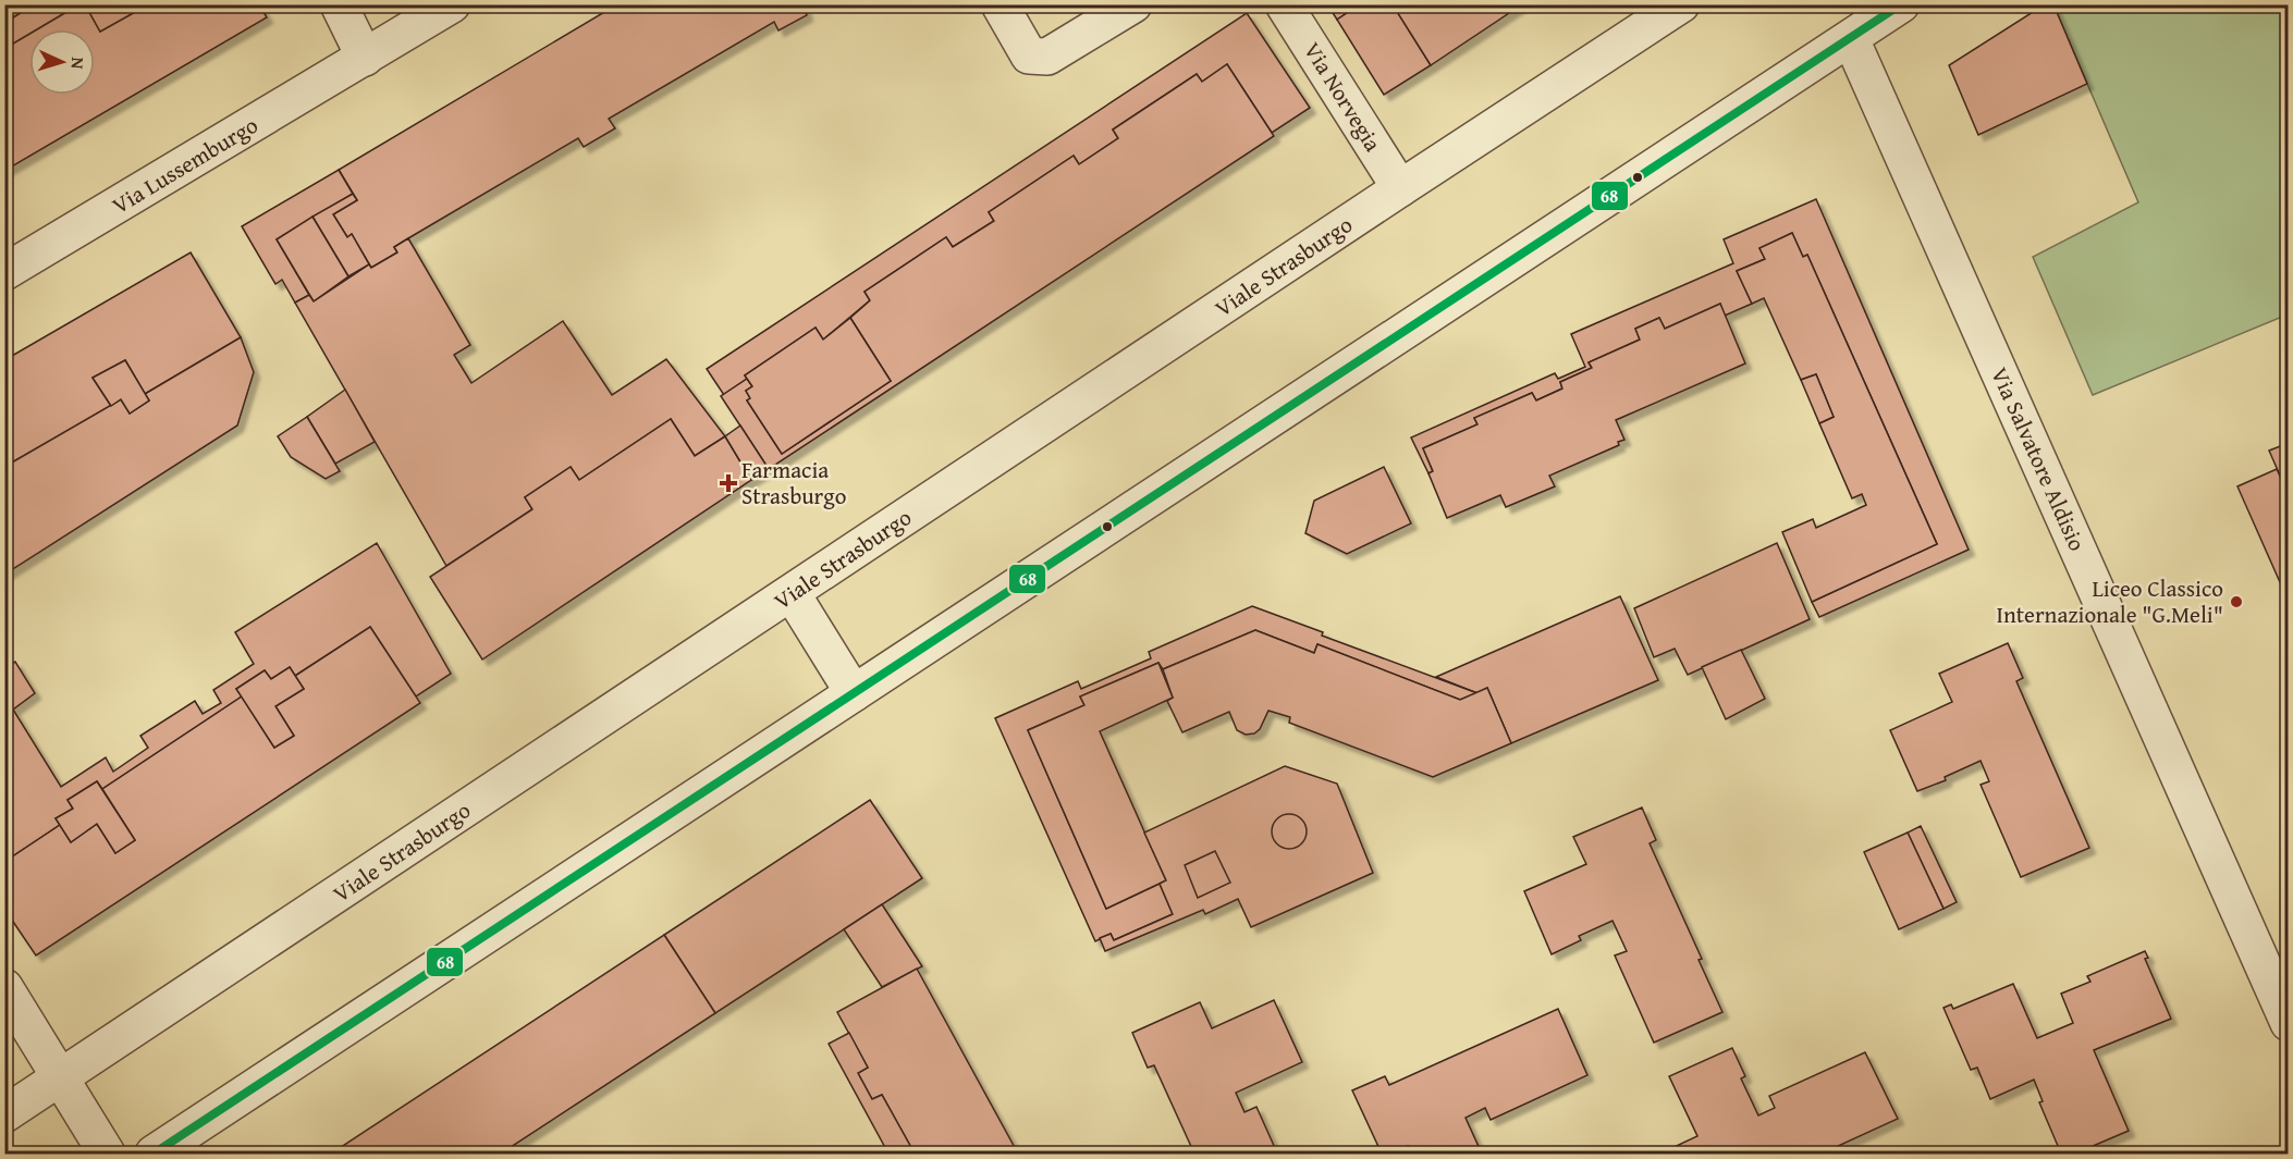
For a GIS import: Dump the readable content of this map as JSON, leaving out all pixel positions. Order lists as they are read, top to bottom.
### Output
{
  "streets": {
    "street": [
      "Via Norvegia",
      "Via Lussemburgo",
      "Viale Strasburgo",
      "Via Salvatore Aldisio"
    ]
  },
  "crossings": [
    ["Via Norvegia", "Viale Strasburgo"]
  ],
  "places": {
    "health": ["Farmacia Strasburgo"],
    "other": ["Liceo Classico Internazionale \"G.Meli\""]
  },
  "lines": ["transit line 68"],
  "north": "right"
}
